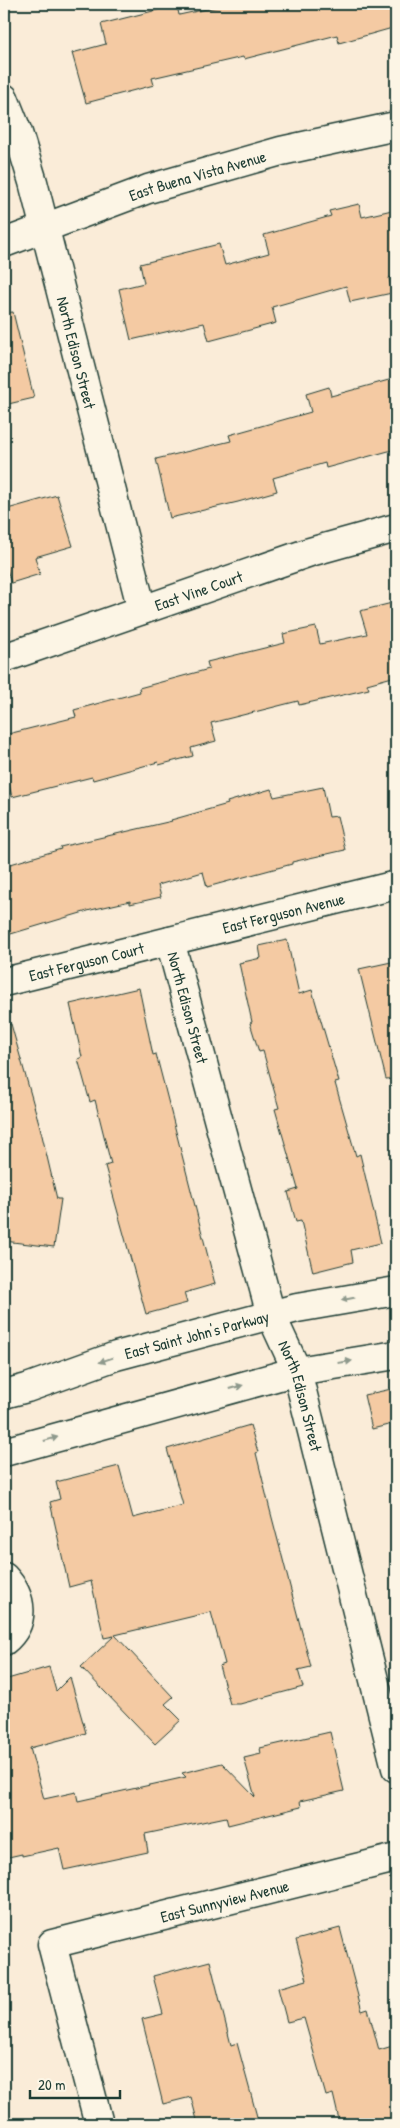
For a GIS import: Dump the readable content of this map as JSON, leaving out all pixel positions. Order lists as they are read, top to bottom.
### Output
{
  "streets": {
    "street": [
      "East Buena Vista Avenue",
      "North Edison Street",
      "East Vine Court",
      "East Ferguson Avenue",
      "East Ferguson Court",
      "East Saint John's Parkway",
      "East Sunnyview Avenue"
    ]
  },
  "crossings": [
    ["East Buena Vista Avenue", "North Edison Street"],
    ["North Edison Street", "East Vine Court"],
    ["North Edison Street", "East Ferguson Avenue"],
    ["North Edison Street", "East Ferguson Court"],
    ["North Edison Street", "East Saint John's Parkway"],
    ["East Ferguson Avenue", "East Ferguson Court"]
  ],
  "scale_bar": "20 m"
}
